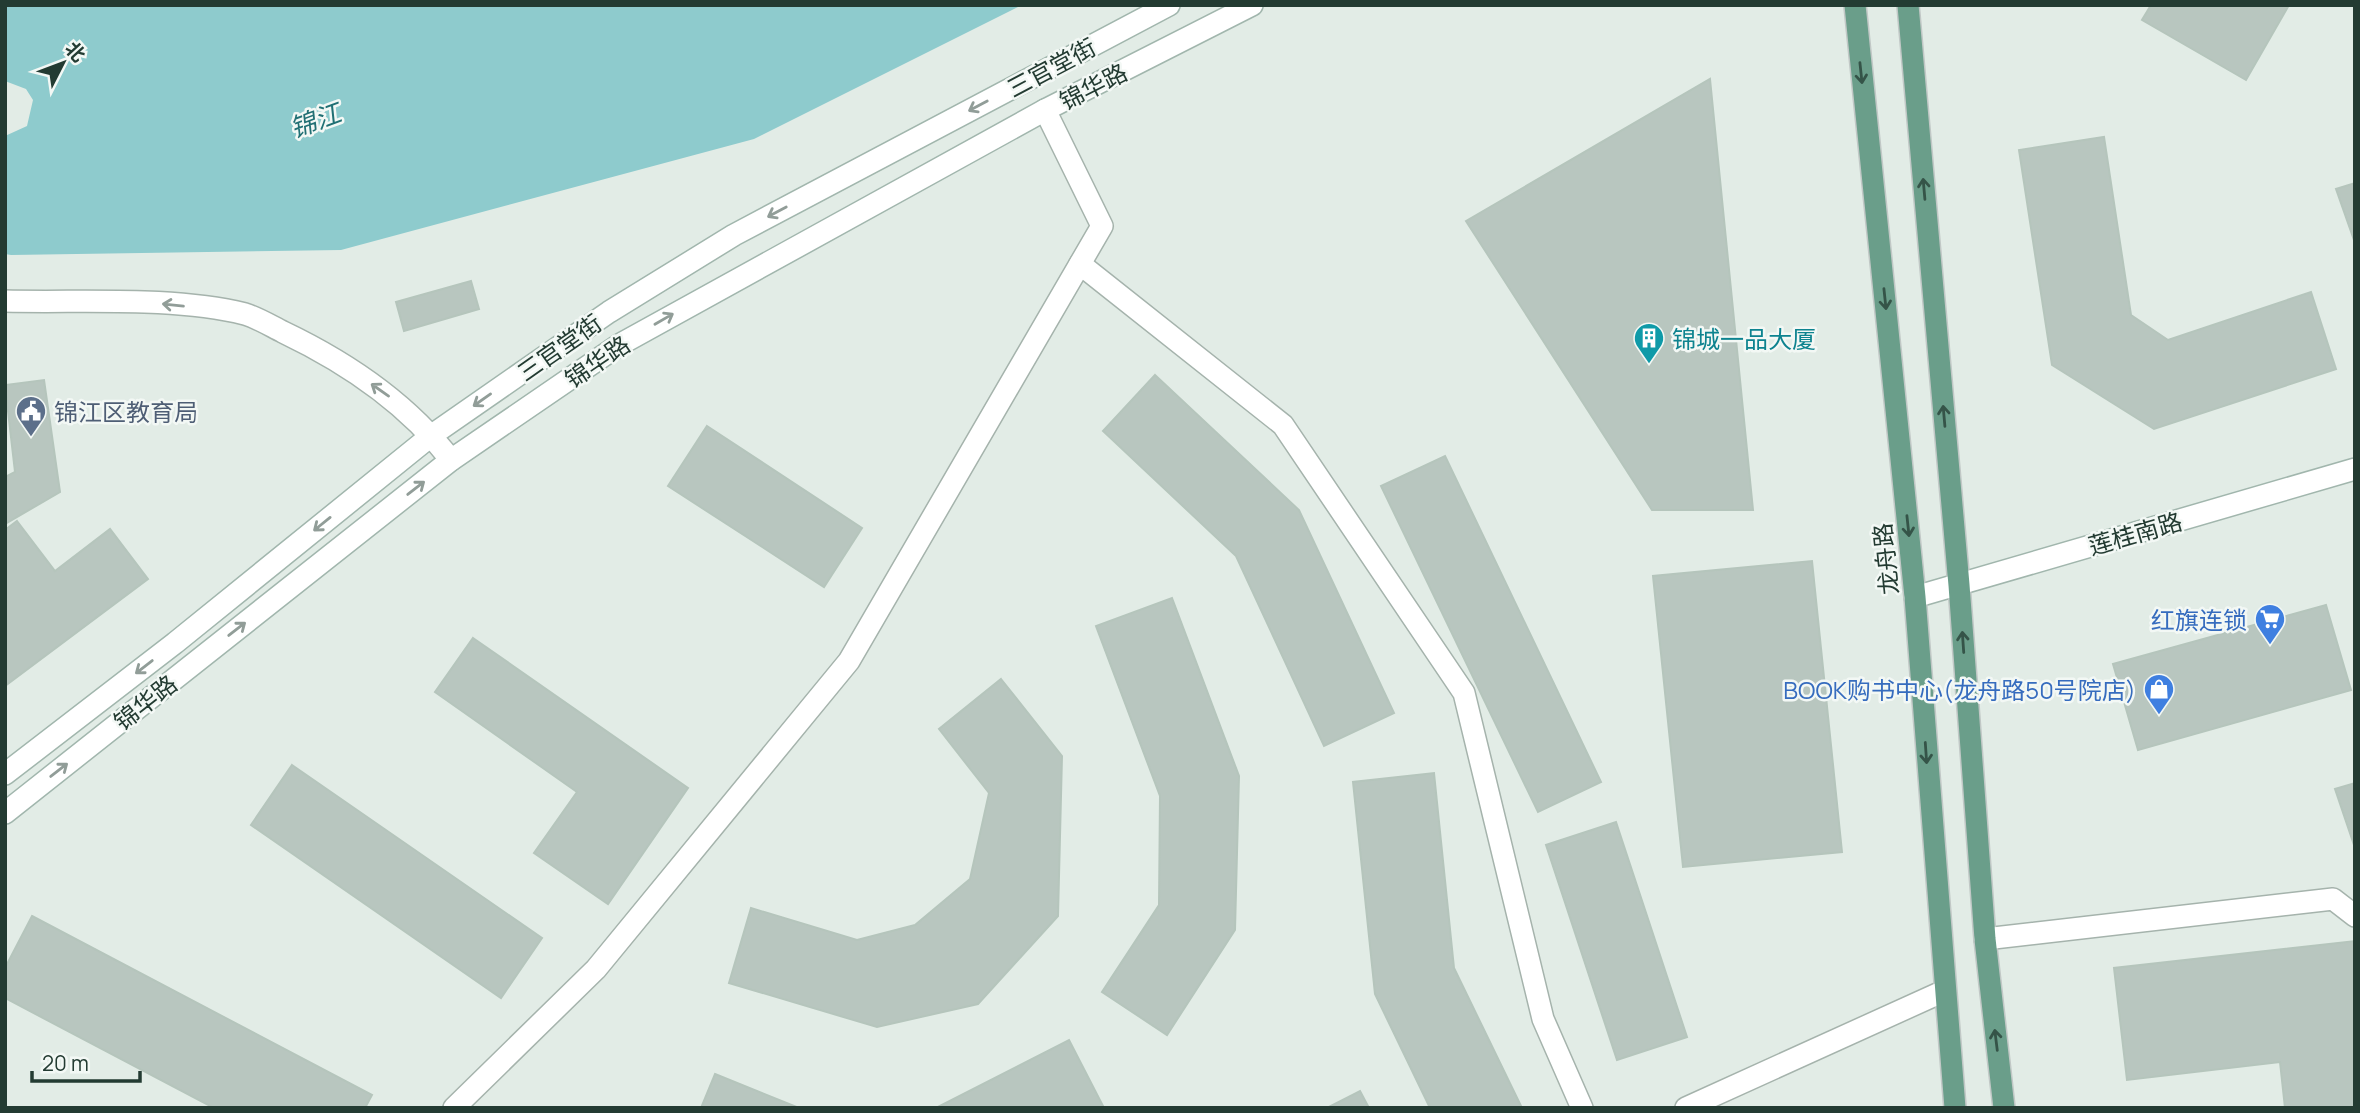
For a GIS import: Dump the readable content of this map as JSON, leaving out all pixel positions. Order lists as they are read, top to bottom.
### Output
{
  "streets": {
    "main road": ["龙舟路"],
    "street": ["三官堂街", "锦华路", "莲桂南路"]
  },
  "crossings": [
    ["莲桂南路", "龙舟路"]
  ],
  "one_way": ["三官堂街", "锦华路"],
  "water": ["锦江"],
  "places": {
    "building": ["锦城一品大厦"],
    "public building": ["锦江区教育局"],
    "supermarket": ["红旗连锁"],
    "shop": ["BOOK购书中心(龙舟路50号院店)"]
  },
  "scale_bar": "20 m",
  "north": "top right"
}
